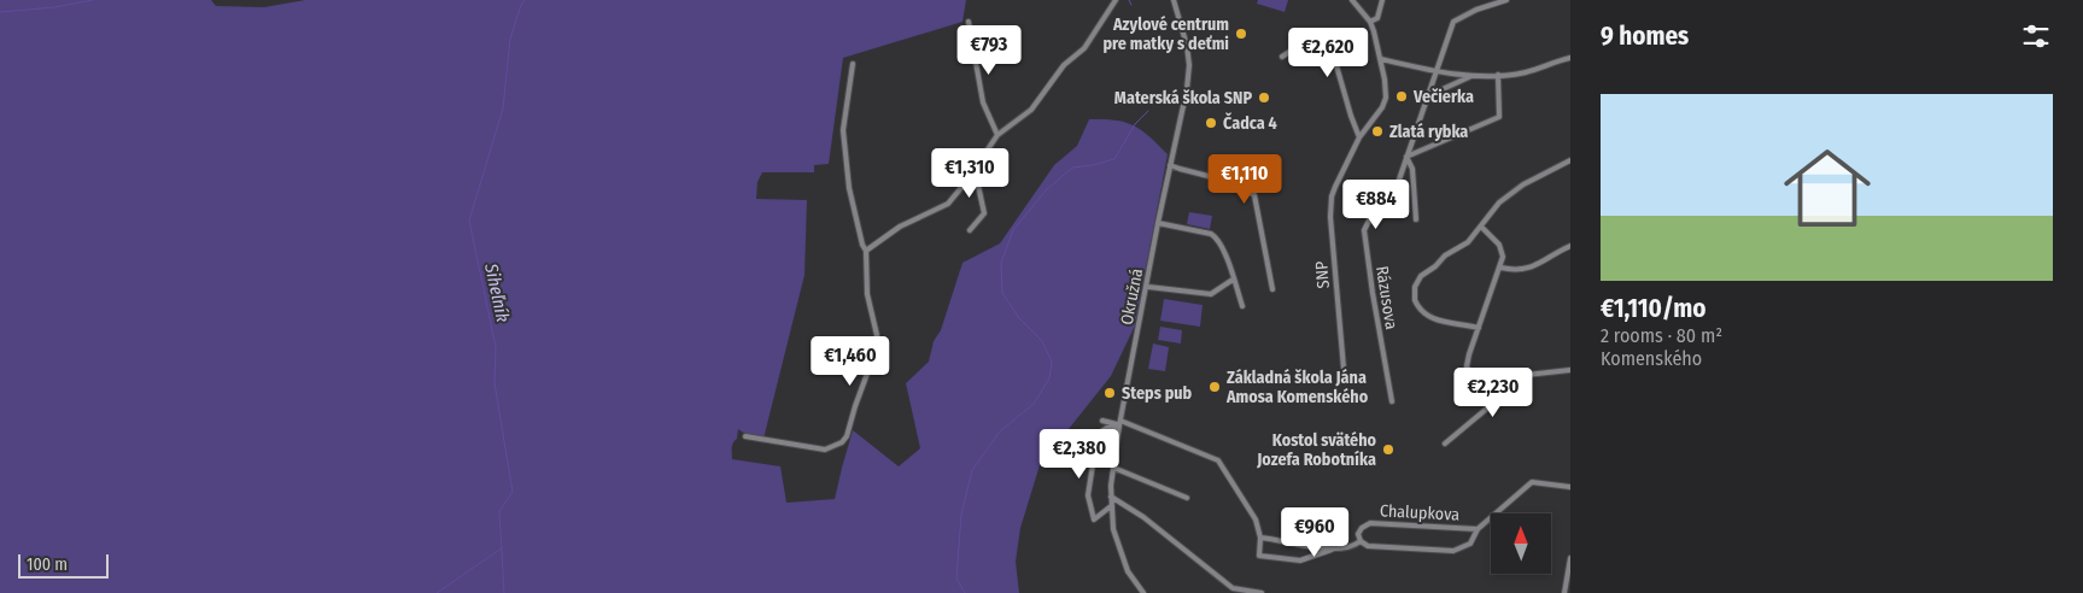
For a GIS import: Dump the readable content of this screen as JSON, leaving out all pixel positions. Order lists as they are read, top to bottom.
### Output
{
  "streets": {
    "street": [
      "SNP",
      "Okružná",
      "Rázusova",
      "Chalupkova"
    ]
  },
  "water": ["Siheľník"],
  "places": [
    "Azylové centrum pre matky s deťmi",
    "Večierka",
    "Materská škola SNP",
    "Čadca 4",
    "Zlatá rybka",
    "Základná škola Jána Amosa Komenského",
    "Steps pub",
    "Kostol svätého Jozefa Robotníka"
  ],
  "scale_bar": "100 m",
  "north": "top",
  "page": {
    "heading": "9 homes",
    "price": [
      "€793",
      "€2,620",
      "€1,310",
      "€1,110",
      "€884",
      "€1,460",
      "€2,230",
      "€2,380",
      "€960"
    ],
    "list": [
      {
        "name": "€1,110/mo",
        "note": "2 rooms · 80 m² · Komenského"
      }
    ],
    "scale": "100 m"
  }
}
